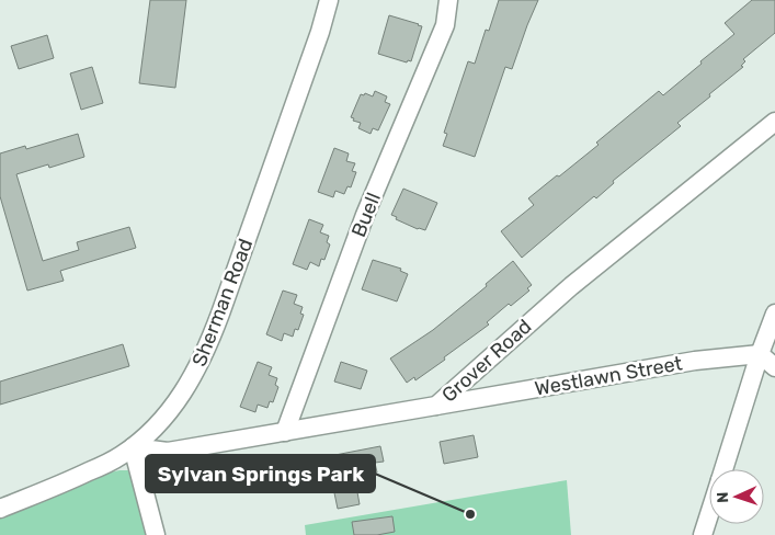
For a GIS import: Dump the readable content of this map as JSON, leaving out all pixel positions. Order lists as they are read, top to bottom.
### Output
{
  "streets": {
    "street": [
      "Buell",
      "Sherman Road",
      "Grover Road",
      "Westlawn Street"
    ]
  },
  "crossings": [
    ["Buell", "Grover Road"],
    ["Sherman Road", "Grover Road"],
    ["Grover Road", "Westlawn Street"]
  ],
  "places": ["Sylvan Springs Park"],
  "north": "left"
}
